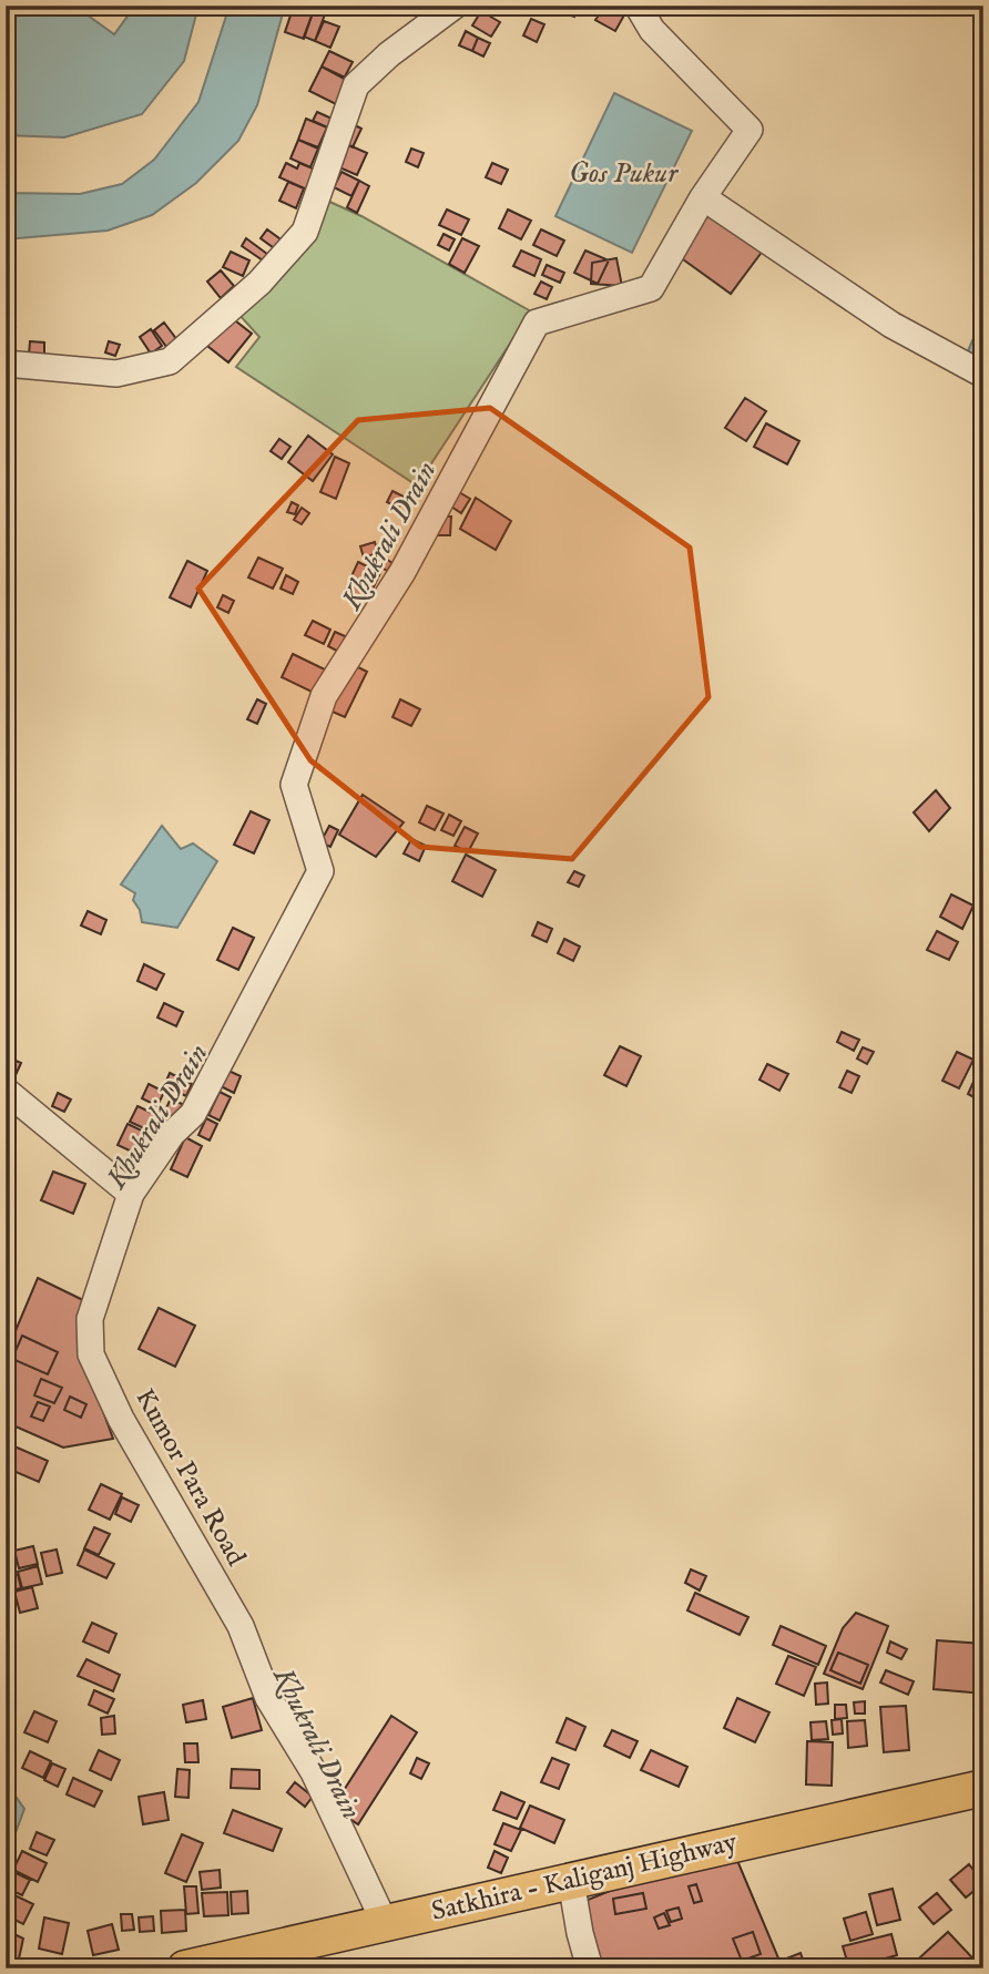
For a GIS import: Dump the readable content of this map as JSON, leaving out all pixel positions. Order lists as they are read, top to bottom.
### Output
{
  "streets": {
    "highway": ["Satkhira - Kaliganj Highway"],
    "street": ["Kumor Para Road"]
  },
  "crossings": [
    ["Kumor Para Road", "Satkhira - Kaliganj Highway"]
  ],
  "water": ["Gos Pukur", "Khukrali Drain"]
}
